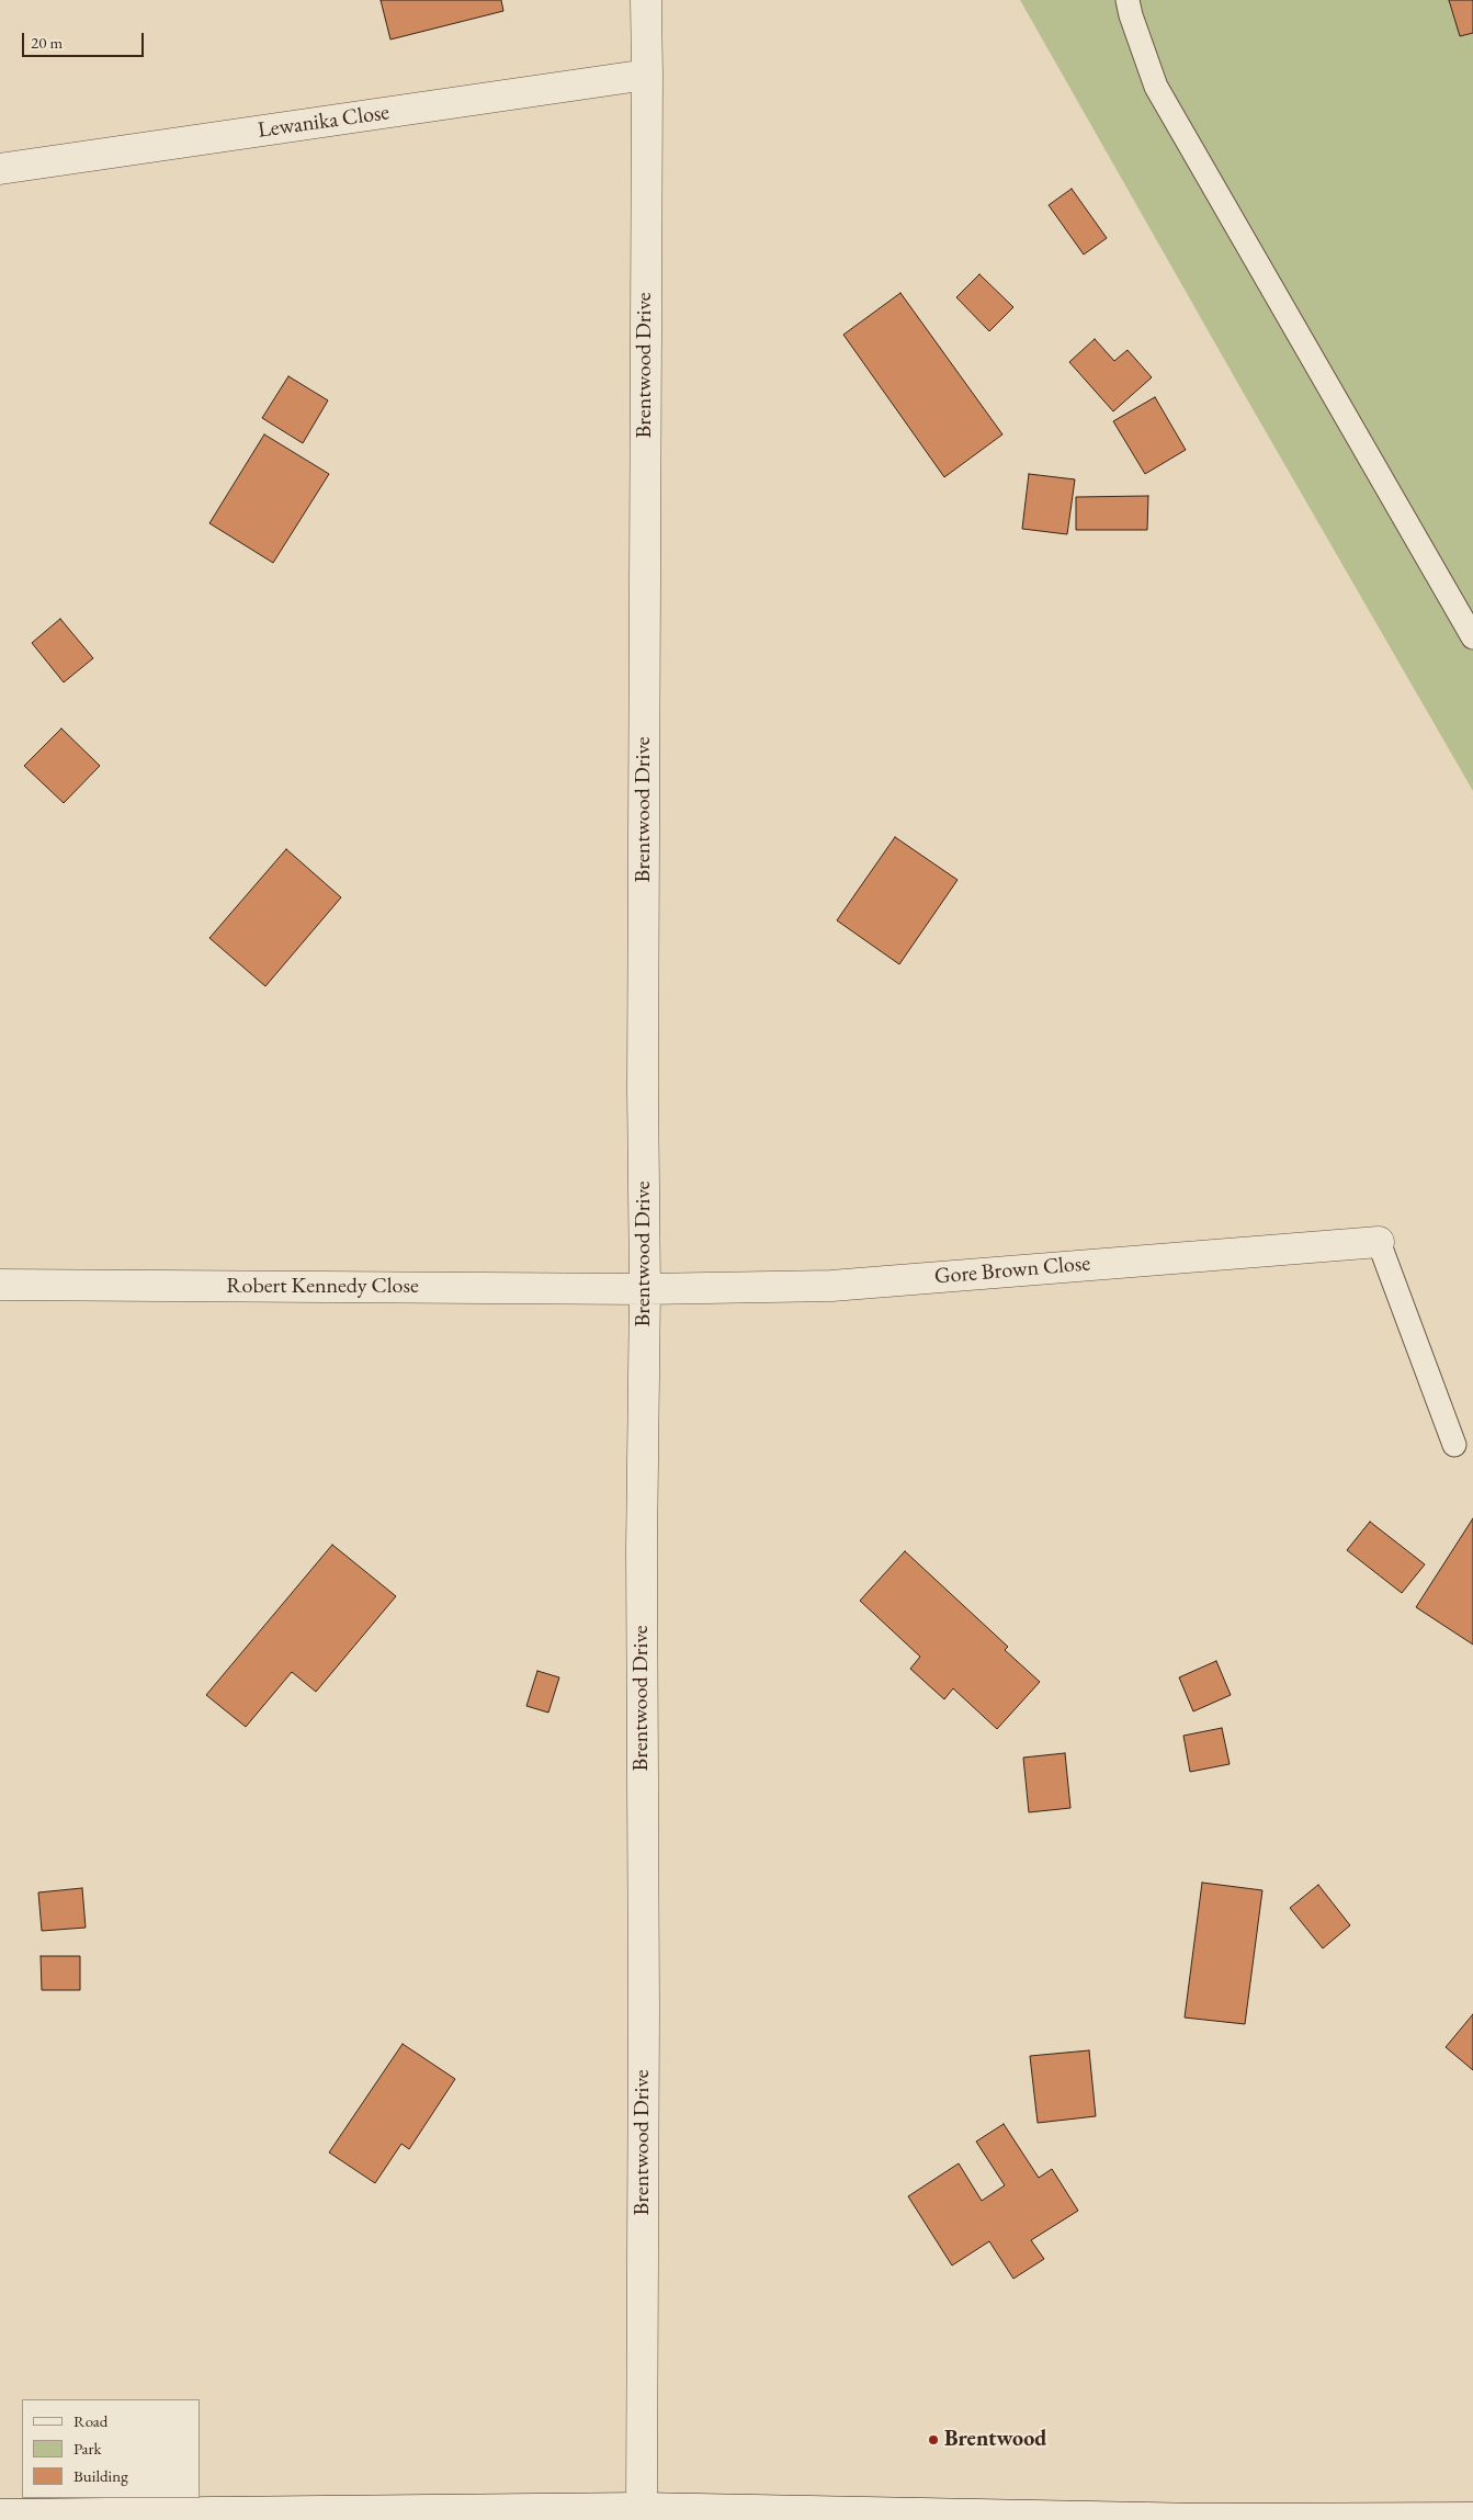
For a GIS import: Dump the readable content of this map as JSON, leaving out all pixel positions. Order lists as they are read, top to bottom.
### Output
{
  "streets": {
    "street": [
      "Lewanika Close",
      "Brentwood Drive",
      "Gore Brown Close",
      "Robert Kennedy Close"
    ]
  },
  "crossings": [
    ["Lewanika Close", "Brentwood Drive"],
    ["Brentwood Drive", "Gore Brown Close"],
    ["Brentwood Drive", "Robert Kennedy Close"],
    ["Gore Brown Close", "Robert Kennedy Close"]
  ],
  "places": ["Brentwood"],
  "legend": ["Road", "Park", "Building"],
  "scale_bar": "20 m"
}
